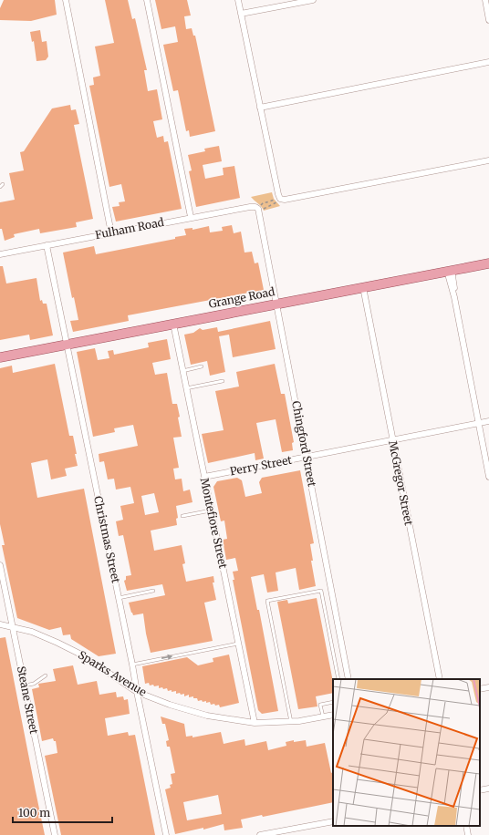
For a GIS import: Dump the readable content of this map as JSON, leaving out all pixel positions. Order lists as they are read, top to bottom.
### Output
{
  "streets": {
    "main road": ["Grange Road"],
    "street": [
      "Fulham Road",
      "Chingford Street",
      "Perry Street",
      "McGregor Street",
      "Montefiore Street",
      "Christmas Street",
      "Sparks Avenue",
      "Steane Street"
    ]
  },
  "crossings": [
    ["Fulham Road", "Chingford Street"],
    ["Fulham Road", "Christmas Street"],
    ["Grange Road", "Chingford Street"],
    ["Grange Road", "McGregor Street"],
    ["Grange Road", "Montefiore Street"],
    ["Grange Road", "Christmas Street"],
    ["Chingford Street", "Perry Street"],
    ["Perry Street", "McGregor Street"],
    ["Perry Street", "Montefiore Street"],
    ["Montefiore Street", "Sparks Avenue"],
    ["Christmas Street", "Sparks Avenue"],
    ["Sparks Avenue", "Steane Street"]
  ],
  "scale_bar": "100 m"
}
